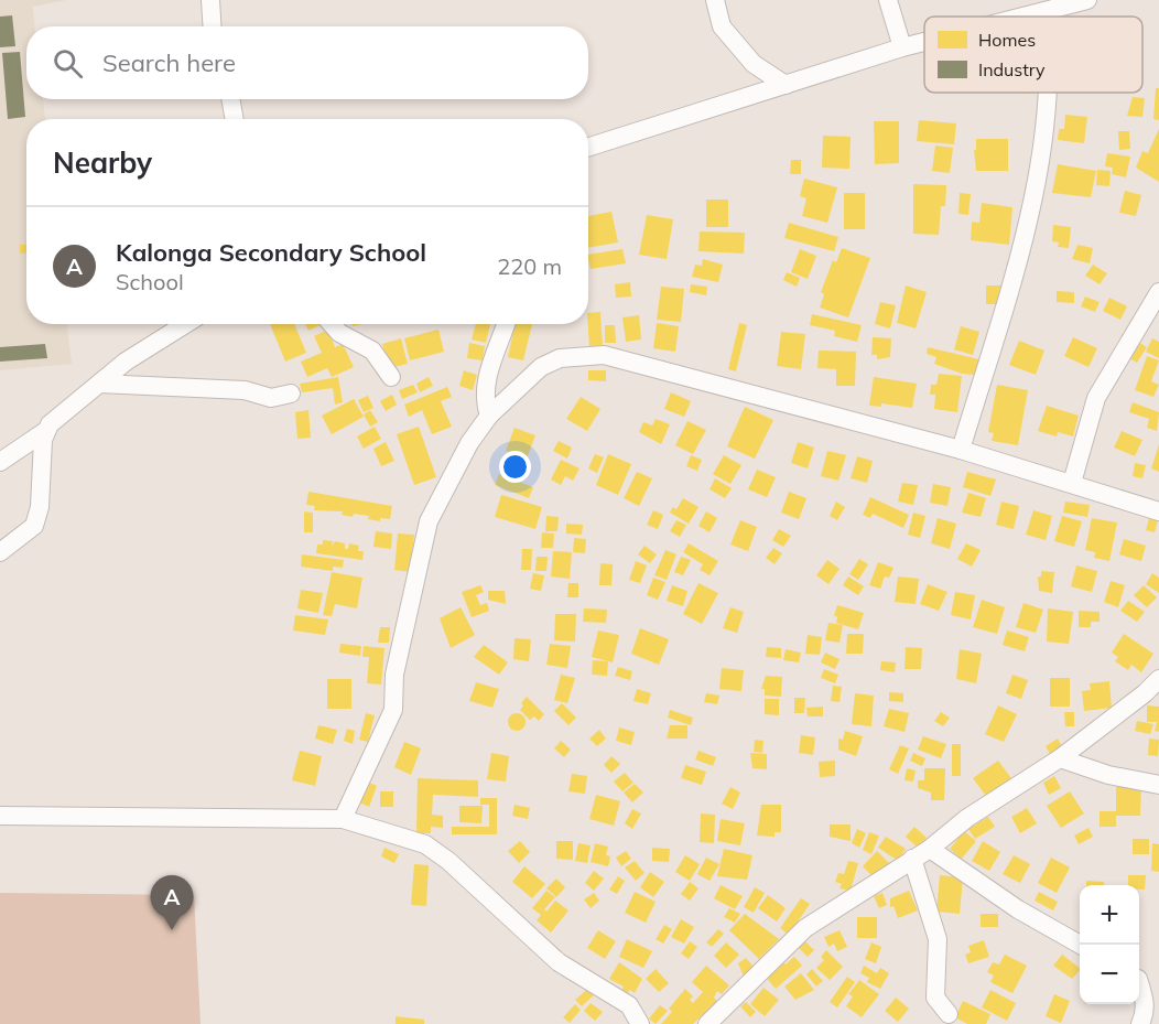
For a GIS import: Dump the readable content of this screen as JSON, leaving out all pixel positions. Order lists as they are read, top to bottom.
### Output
{
  "legend": ["Homes", "Industry"],
  "page": {
    "search": "Search here",
    "heading": "Nearby",
    "list": [
      {
        "mark": "A",
        "name": "Kalonga Secondary School",
        "note": "School",
        "value": "220 m"
      }
    ],
    "pins": "A",
    "map_buttons": ["+", "−"]
  }
}
